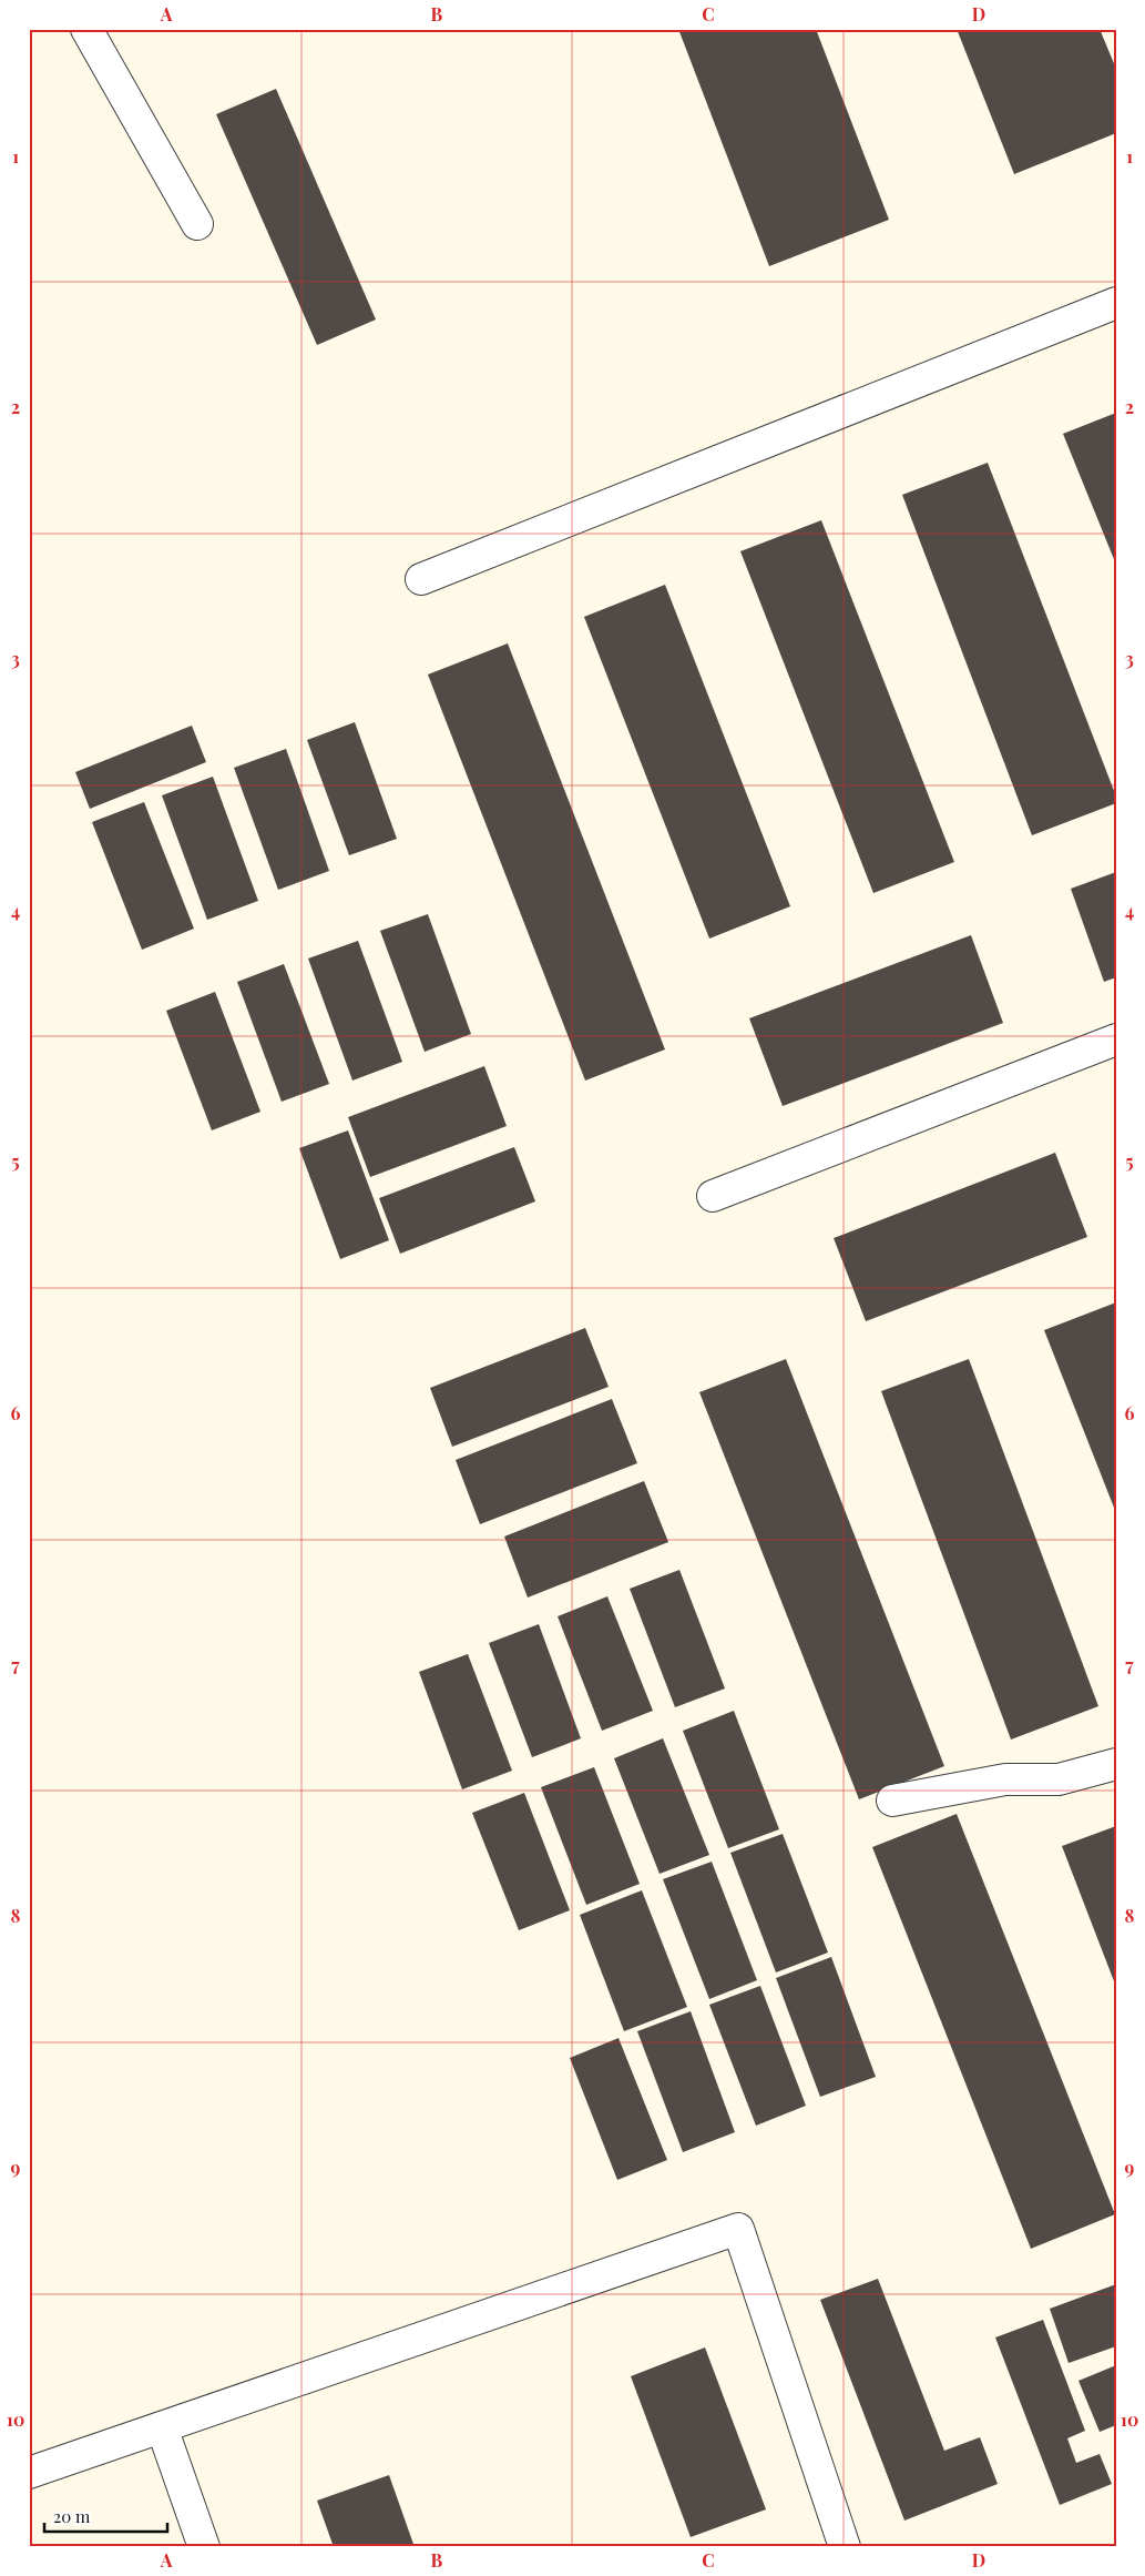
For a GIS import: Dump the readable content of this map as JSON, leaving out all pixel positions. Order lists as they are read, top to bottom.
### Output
{
  "scale_bar": "20 m",
  "grid": {
    "columns": [
      "A",
      "B",
      "C",
      "D"
    ],
    "rows": [
      "1",
      "2",
      "3",
      "4",
      "5",
      "6",
      "7",
      "8",
      "9",
      "10"
    ]
  }
}
